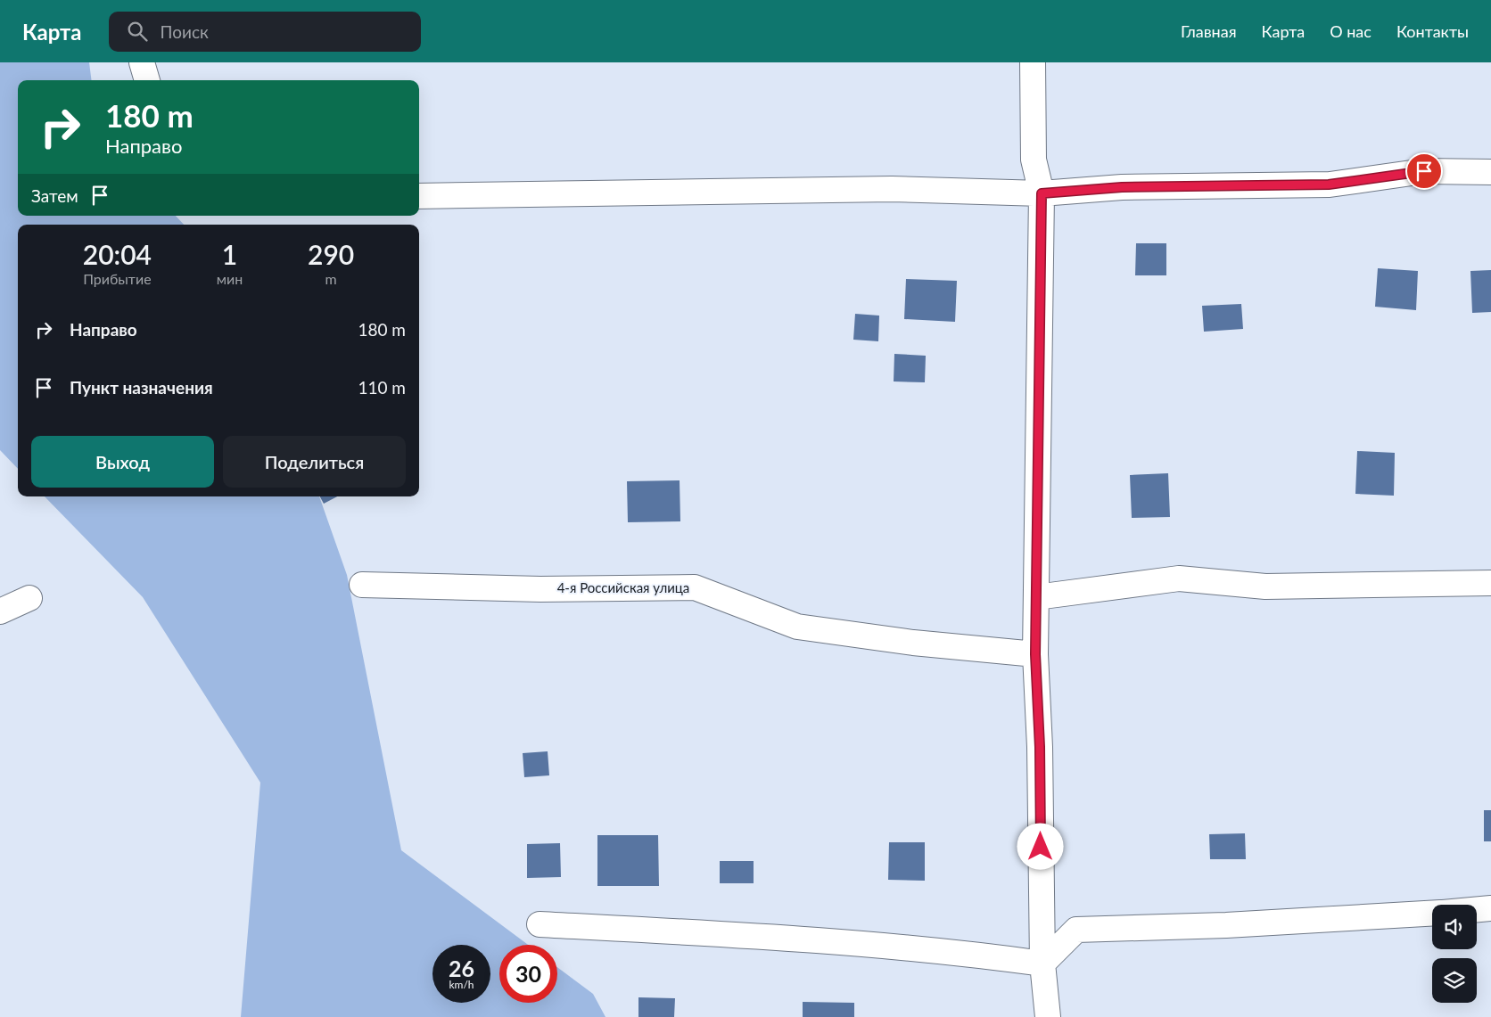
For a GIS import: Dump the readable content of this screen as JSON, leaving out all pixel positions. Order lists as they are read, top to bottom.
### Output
{
  "streets": {
    "street": ["4-я Российская улица"]
  },
  "page": {
    "header": "Карта",
    "search": "Поиск",
    "nav": [
      "Главная",
      "Карта",
      "О нас",
      "Контакты"
    ],
    "turn": ["180 m", "Направо"],
    "then": "Затем",
    "eta": [
      "20:04",
      "Прибытие",
      "1",
      "мин",
      "290",
      "m"
    ],
    "list": [
      {
        "name": "Направо",
        "value": "180 m"
      },
      {
        "name": "Пункт назначения",
        "value": "110 m"
      }
    ],
    "buttons": ["Выход", "Поделиться"],
    "speed": "26 km/h",
    "limit": "30"
  }
}
